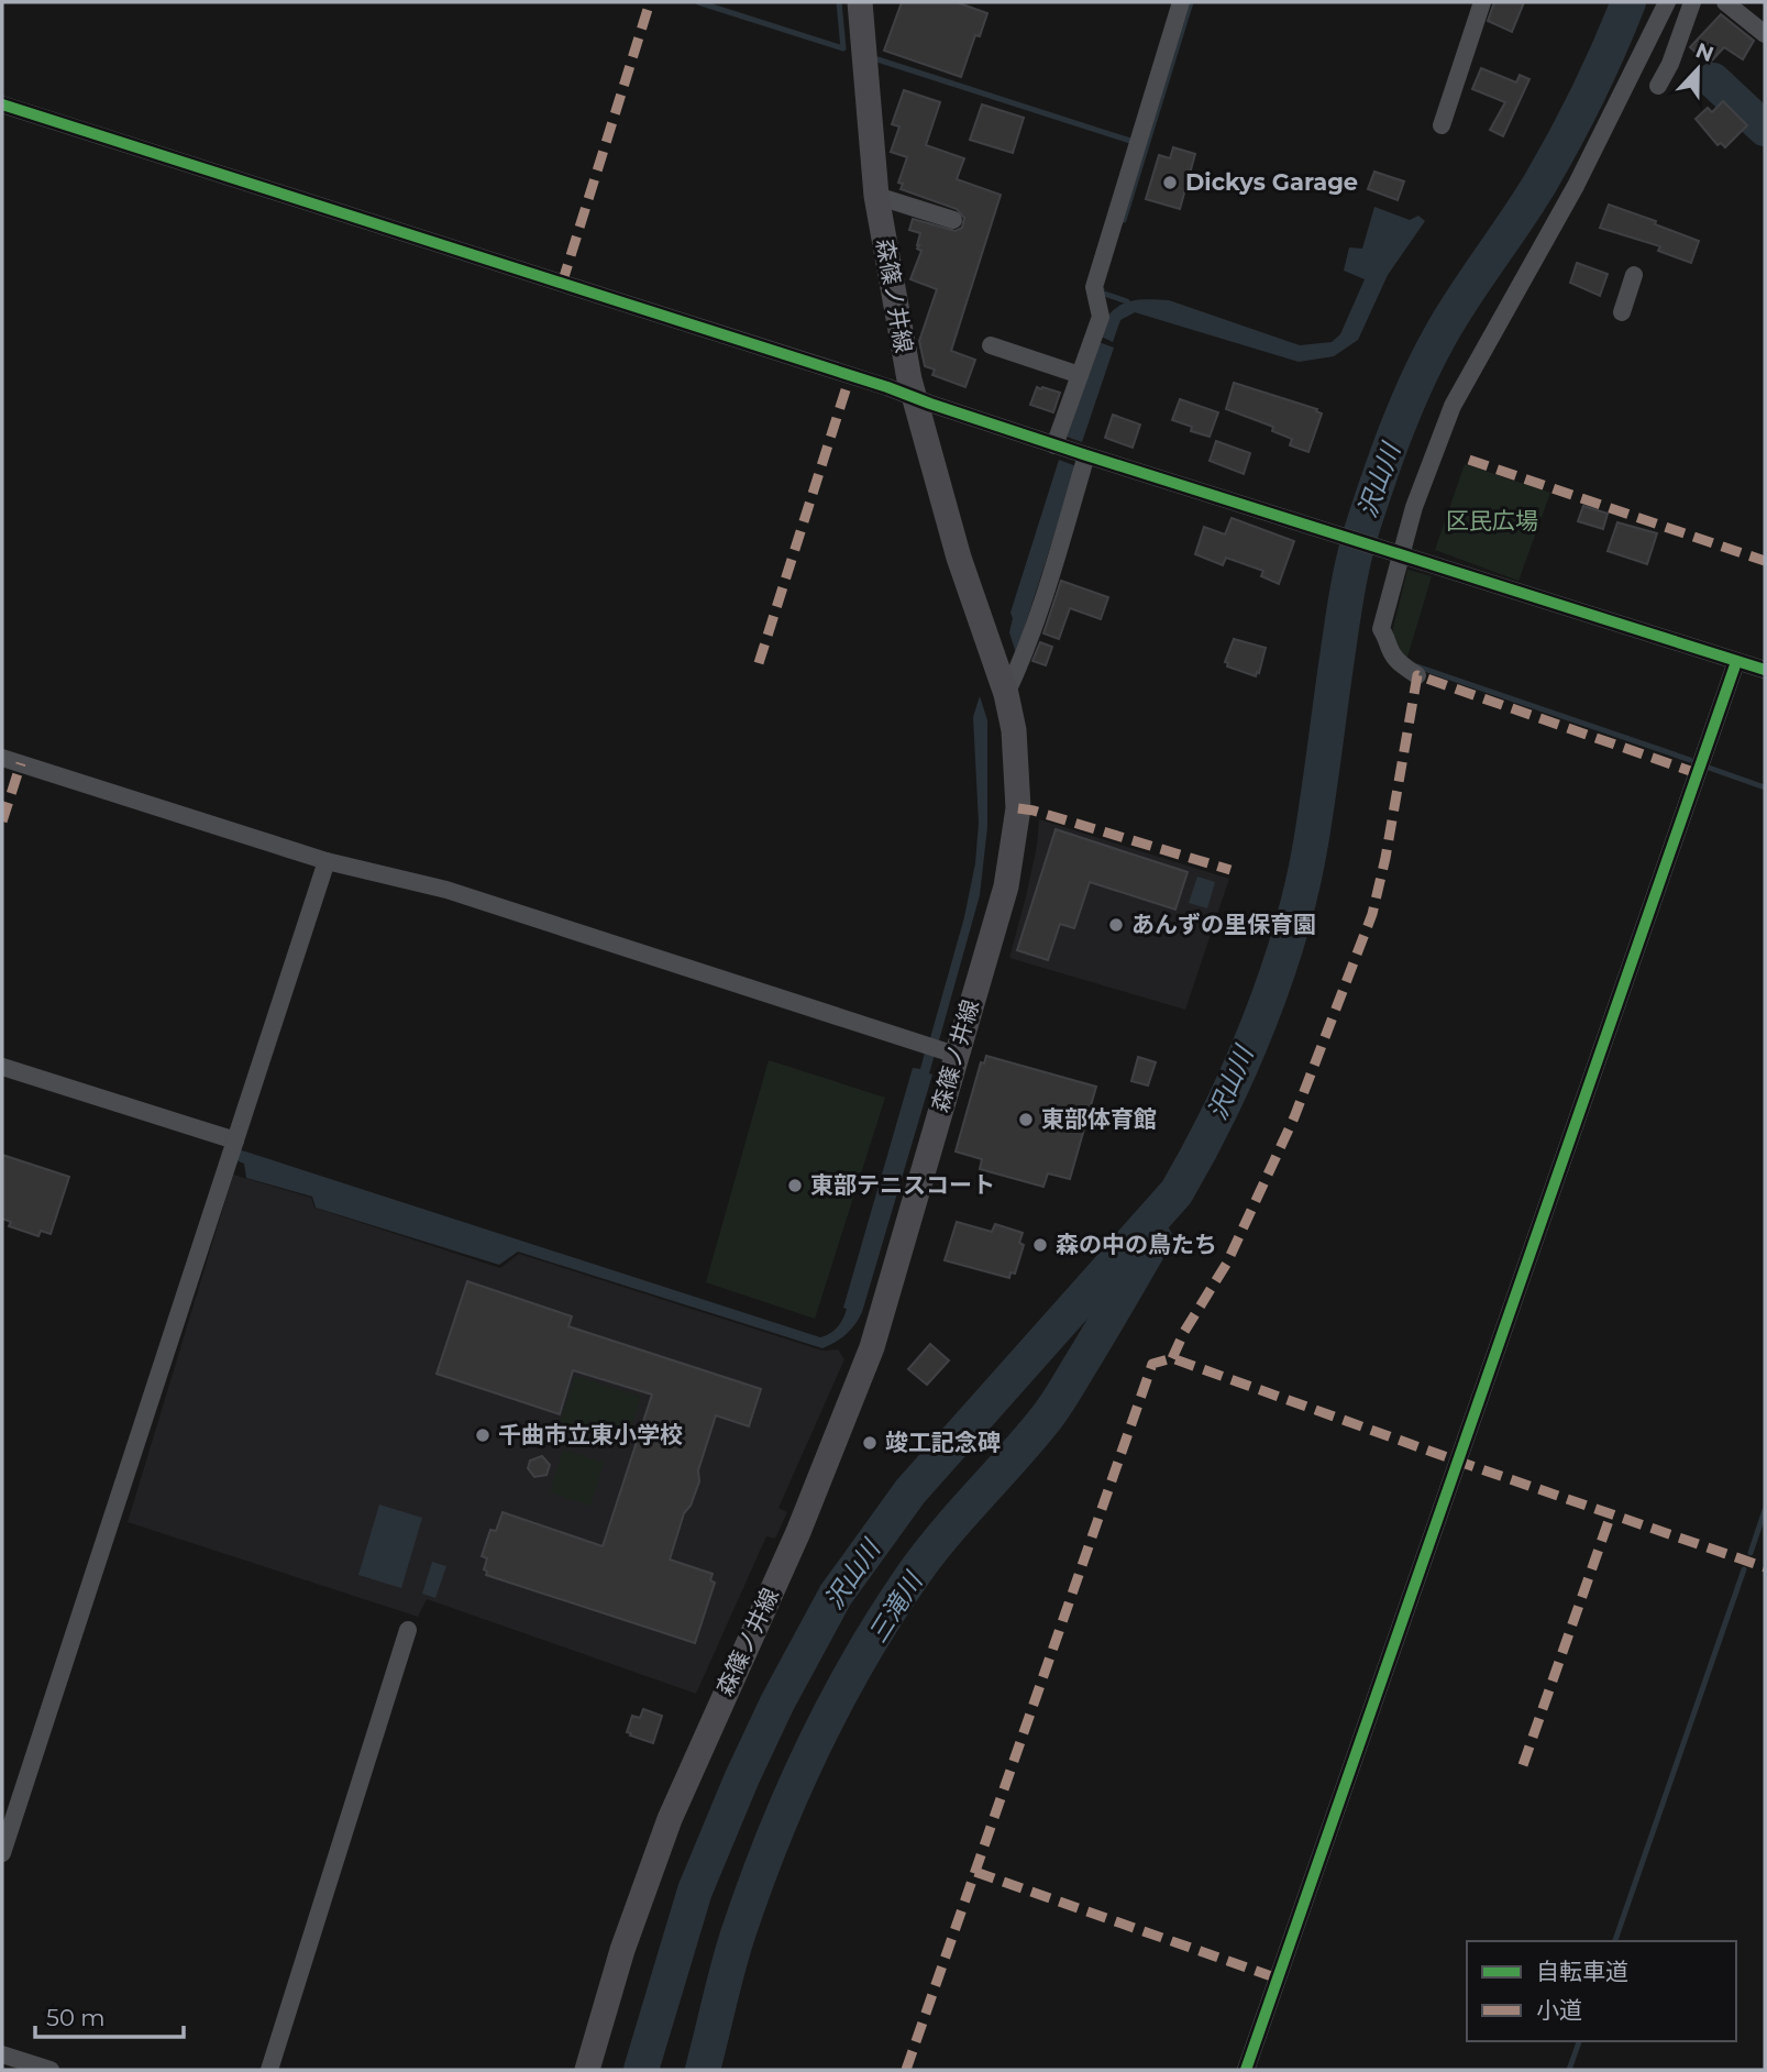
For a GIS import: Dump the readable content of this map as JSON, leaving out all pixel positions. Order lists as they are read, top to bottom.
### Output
{
  "streets": {
    "main road": ["森篠ノ井線"]
  },
  "water": ["沢山川", "三滝川"],
  "parks": ["区民広場"],
  "places": [
    "Dickys Garage",
    "あんずの里保育園",
    "東部体育館",
    "東部テニスコート",
    "森の中の鳥たち",
    "千曲市立東小学校",
    "竣工記念碑"
  ],
  "legend": ["自転車道", "小道"],
  "scale_bar": "50 m",
  "north": "top"
}
